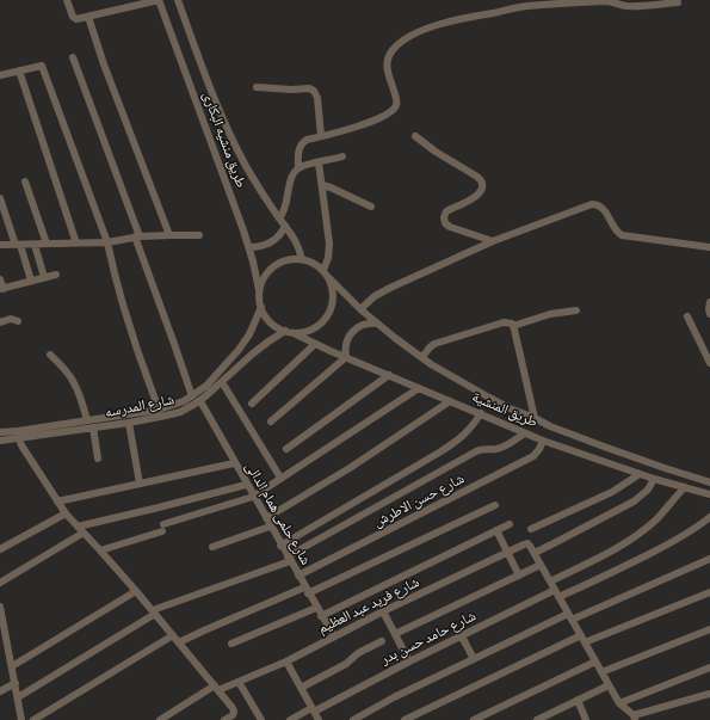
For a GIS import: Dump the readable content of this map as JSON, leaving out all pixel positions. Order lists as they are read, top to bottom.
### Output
{
  "streets": {
    "street": [
      "طريق منشيه البكارى",
      "شارع المدرسه",
      "طريق المنشية",
      "شارع حسن الاطرش",
      "شارع حلمى همام الدالى",
      "شارع فريد عبد العظيم",
      "شارع حامد حسن بدر"
    ]
  },
  "crossings": [
    ["طريق منشيه البكارى", "شارع المدرسه"],
    ["طريق منشيه البكارى", "طريق المنشية"],
    ["شارع المدرسه", "طريق المنشية"],
    ["شارع المدرسه", "شارع حلمى همام الدالى"],
    ["طريق المنشية", "شارع حسن الاطرش"],
    ["شارع حسن الاطرش", "شارع حلمى همام الدالى"],
    ["شارع حلمى همام الدالى", "شارع فريد عبد العظيم"]
  ]
}
